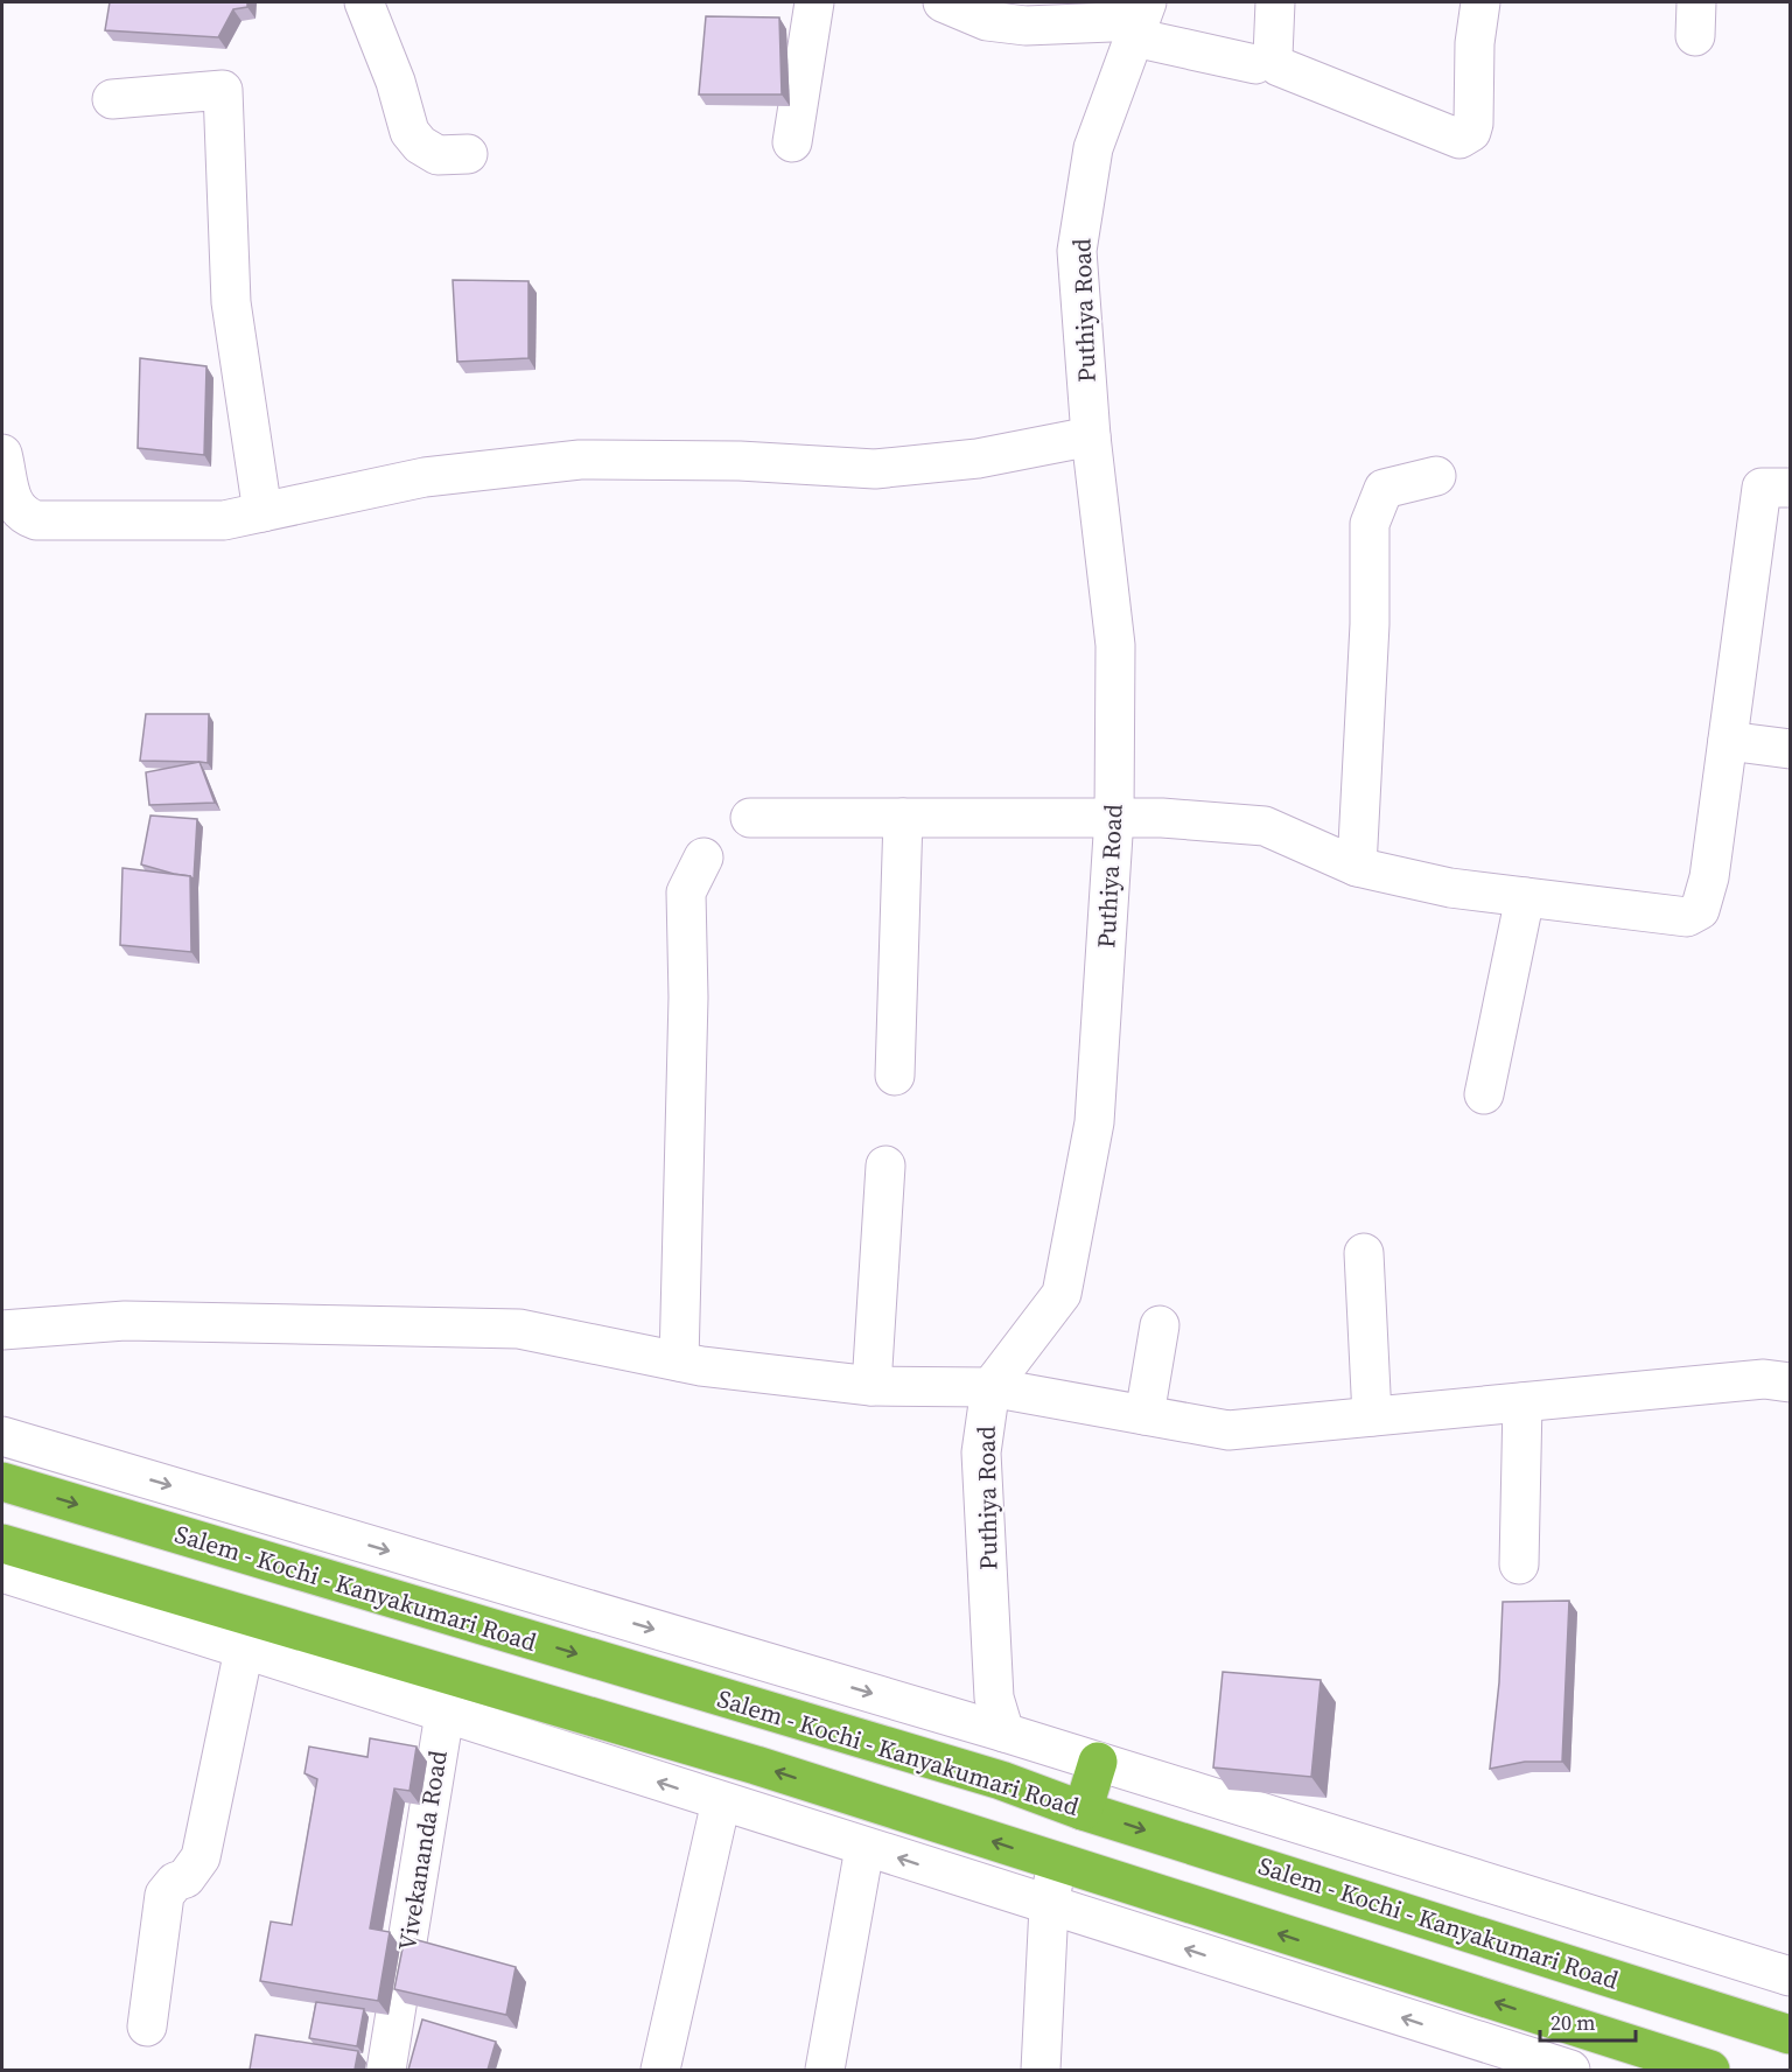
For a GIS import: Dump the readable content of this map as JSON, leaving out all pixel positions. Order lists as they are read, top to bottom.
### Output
{
  "streets": {
    "highway": ["Salem - Kochi - Kanyakumari Road"],
    "street": ["Puthiya Road", "Vivekananda Road"]
  },
  "scale_bar": "20 m"
}
